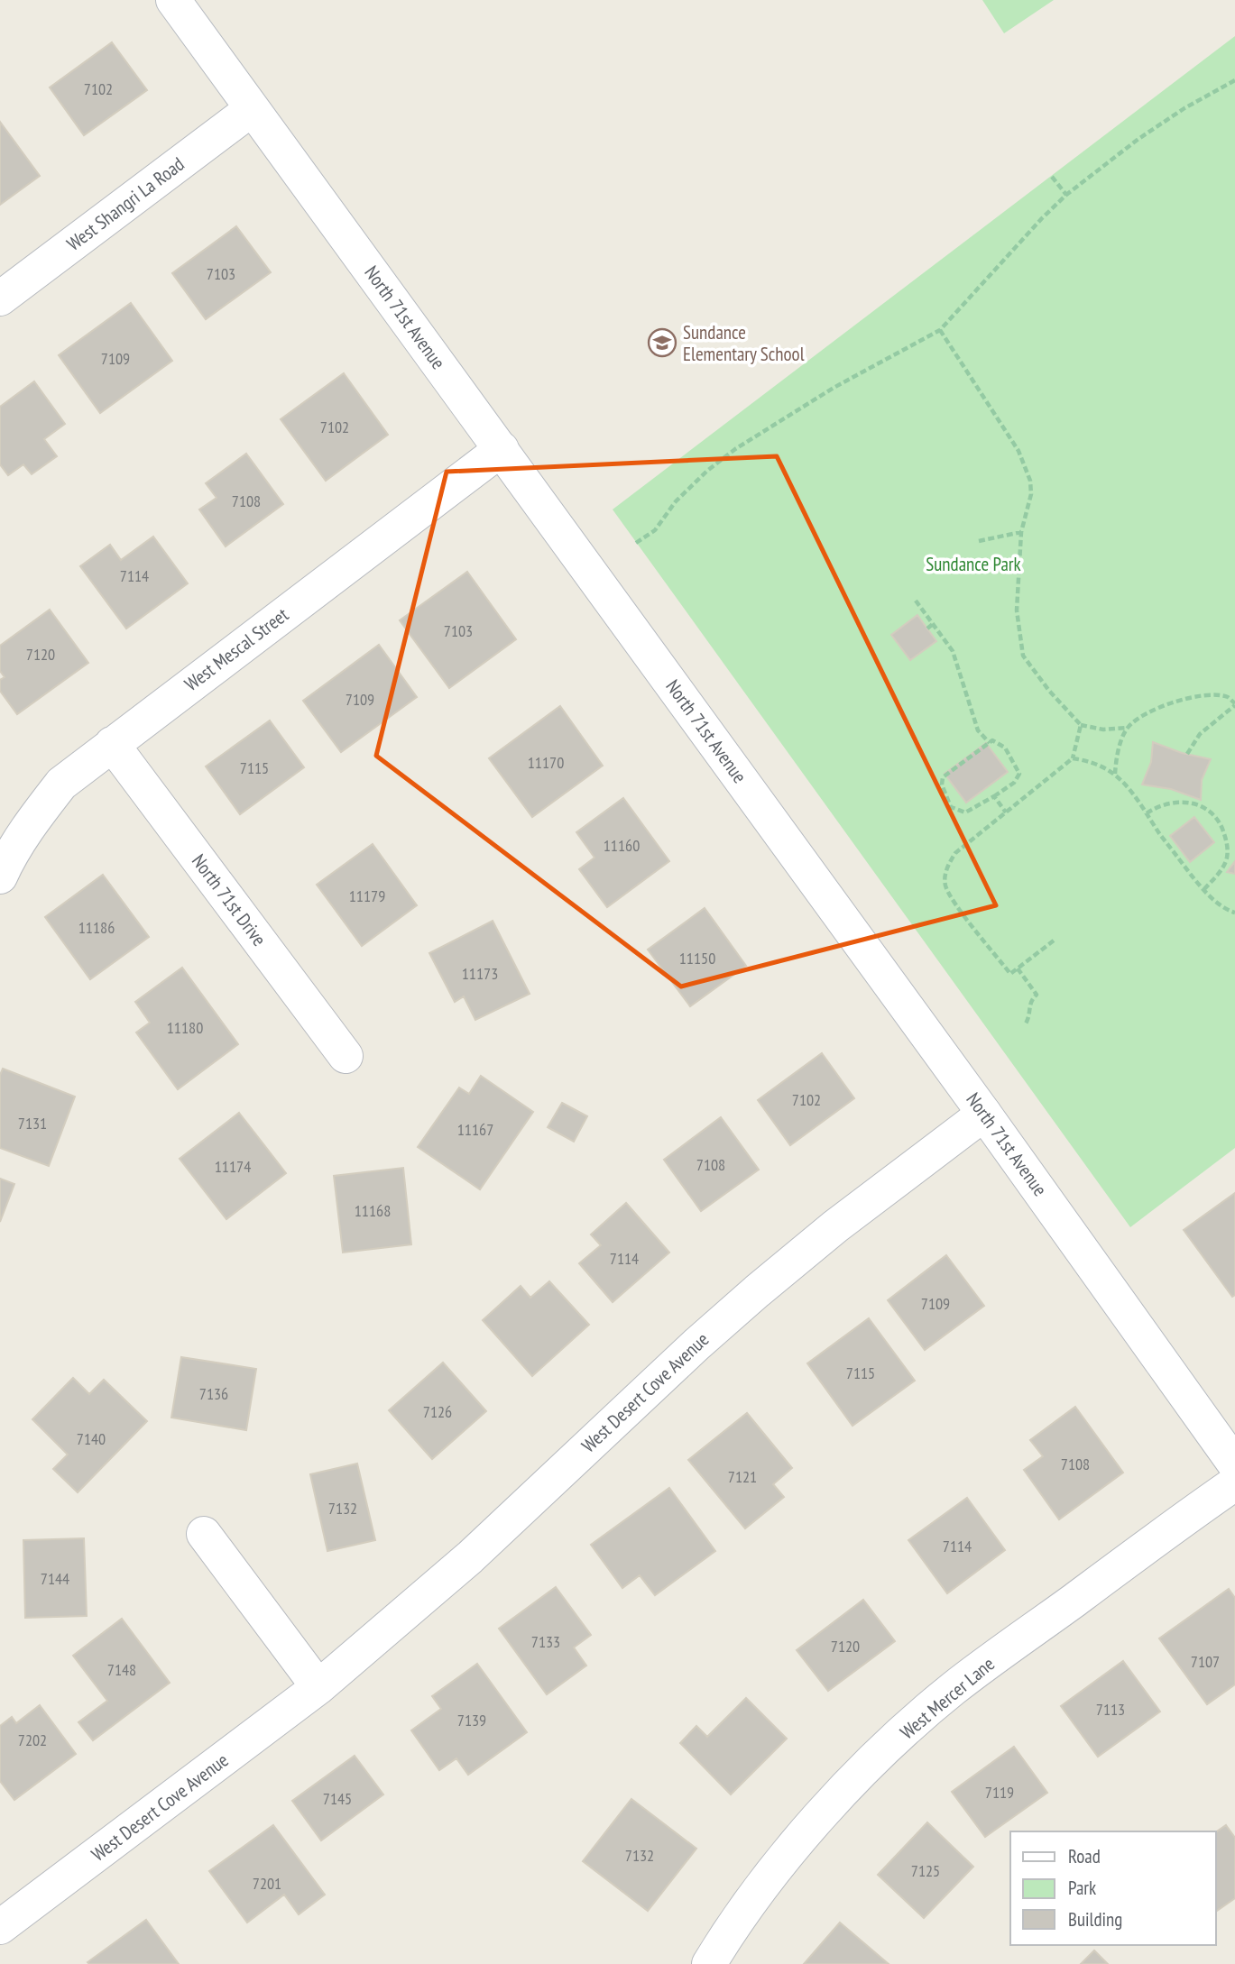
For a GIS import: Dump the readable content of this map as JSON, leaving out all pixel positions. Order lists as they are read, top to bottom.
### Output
{
  "streets": {
    "street": [
      "West Shangri La Road",
      "North 71st Avenue",
      "West Mescal Street",
      "North 71st Drive",
      "West Desert Cove Avenue",
      "West Mercer Lane"
    ]
  },
  "crossings": [
    ["West Shangri La Road", "North 71st Avenue"],
    ["North 71st Avenue", "West Mescal Street"],
    ["North 71st Avenue", "West Desert Cove Avenue"],
    ["West Mescal Street", "North 71st Drive"]
  ],
  "parks": ["Sundance Park"],
  "places": {
    "school or university": ["Sundance Elementary School"]
  },
  "house_numbers": [
    "7102",
    "7103",
    "7109",
    "7102",
    "7108",
    "7114",
    "7103",
    "7120",
    "7109",
    "11170",
    "7115",
    "11160",
    "11179",
    "11186",
    "11150",
    "11173",
    "11180",
    "7102",
    "7131",
    "11167",
    "7108",
    "11174",
    "11168",
    "7114",
    "7109",
    "7115",
    "7136",
    "7126",
    "7140",
    "7108",
    "7121",
    "7132",
    "7114",
    "7144",
    "7133",
    "7120",
    "7107",
    "7148",
    "7113",
    "7139",
    "7202",
    "7119",
    "7145",
    "7132",
    "7125",
    "7201"
  ],
  "legend": ["Road", "Park", "Building"]
}
